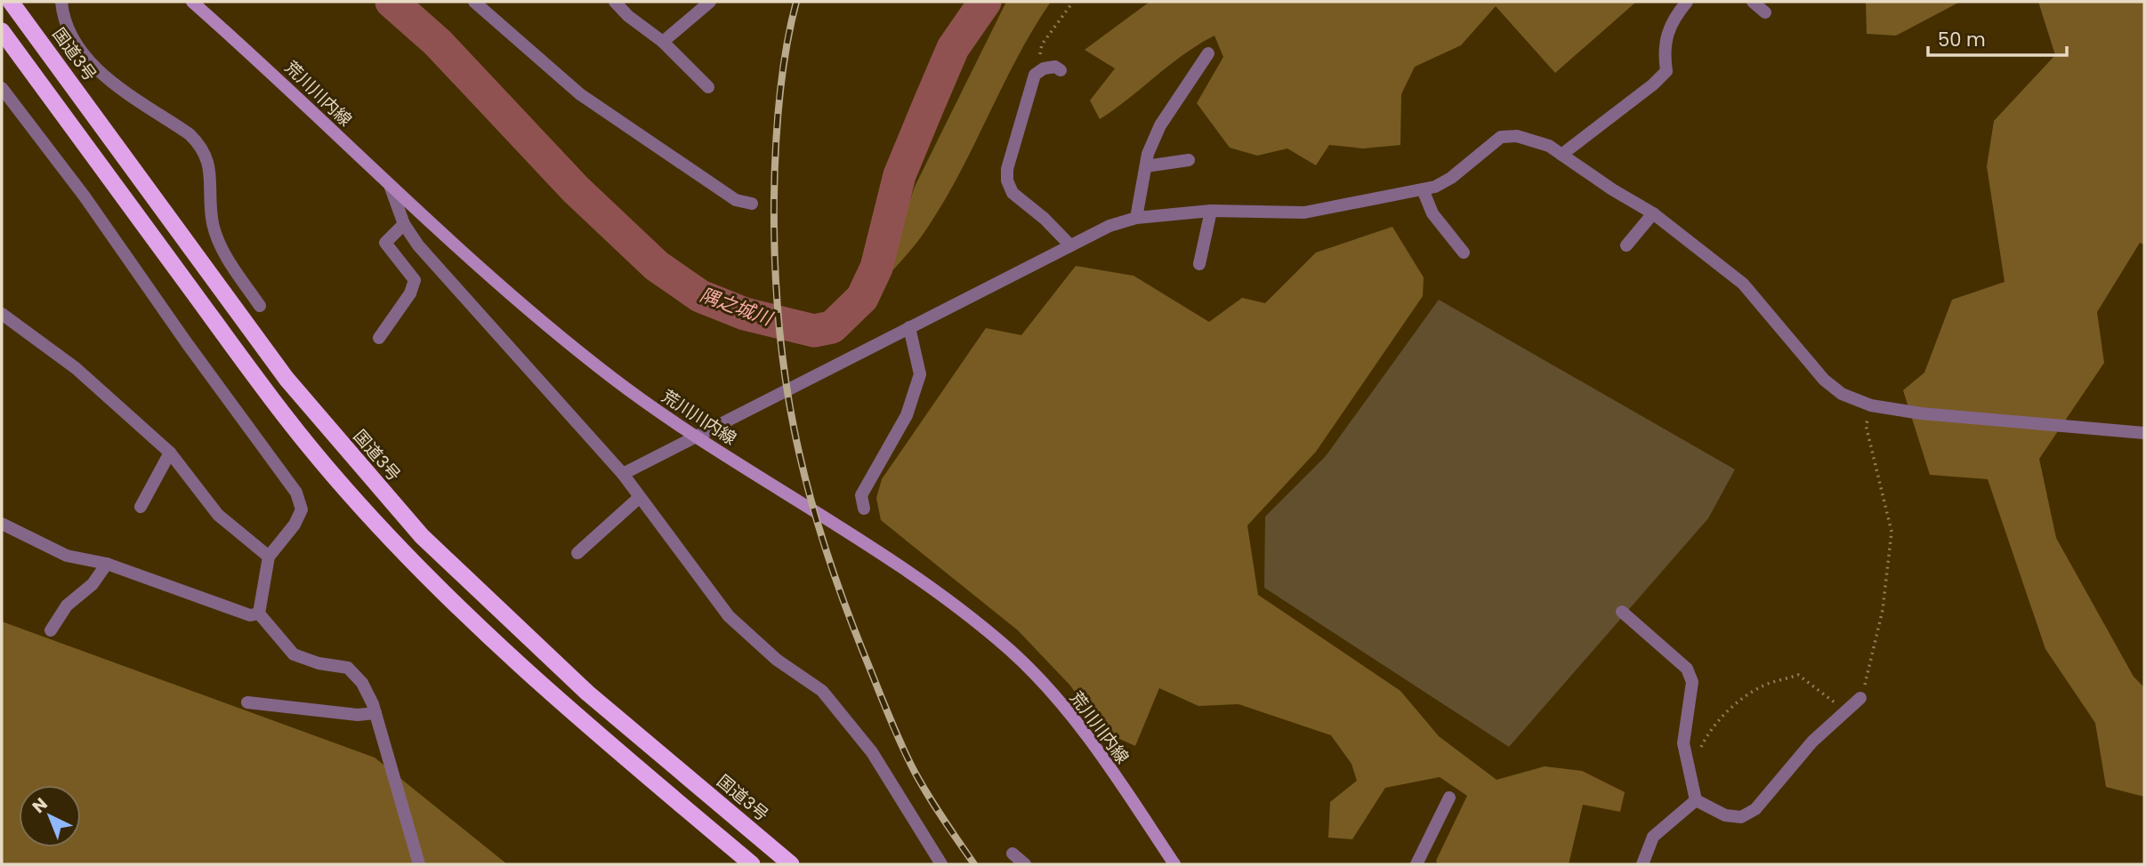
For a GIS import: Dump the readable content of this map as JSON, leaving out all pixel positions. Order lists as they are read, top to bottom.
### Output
{
  "streets": {
    "highway": ["国道3号"],
    "main road": ["荒川川内線"]
  },
  "water": ["隅之城川"],
  "scale_bar": "50 m",
  "north": "top left"
}
